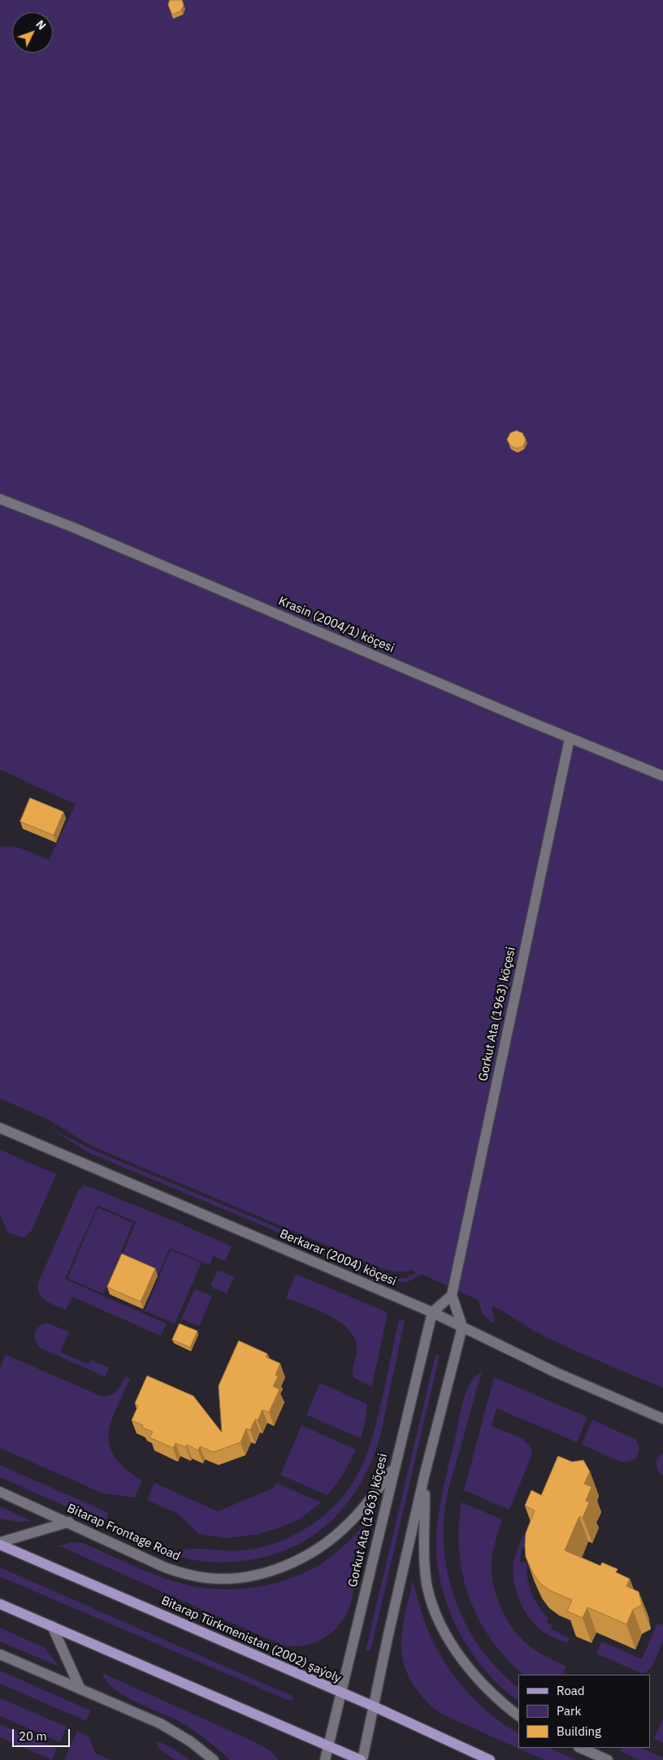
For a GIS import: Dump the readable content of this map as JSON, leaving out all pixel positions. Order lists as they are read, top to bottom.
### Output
{
  "streets": {
    "main road": ["Bitarap Türkmenistan (2002) şaýoly"],
    "street": [
      "Krasin (2004/1) köçesi",
      "Gorkut Ata (1963) köçesi",
      "Berkarar (2004) köçesi",
      "Bitarap Frontage Road"
    ]
  },
  "crossings": [
    ["Krasin (2004/1) köçesi", "Gorkut Ata (1963) köçesi"],
    ["Gorkut Ata (1963) köçesi", "Berkarar (2004) köçesi"],
    ["Gorkut Ata (1963) köçesi", "Bitarap Frontage Road"],
    ["Gorkut Ata (1963) köçesi", "Bitarap Türkmenistan (2002) şaýoly"]
  ],
  "legend": ["Road", "Park", "Building"],
  "scale_bar": "20 m",
  "north": "top right"
}
